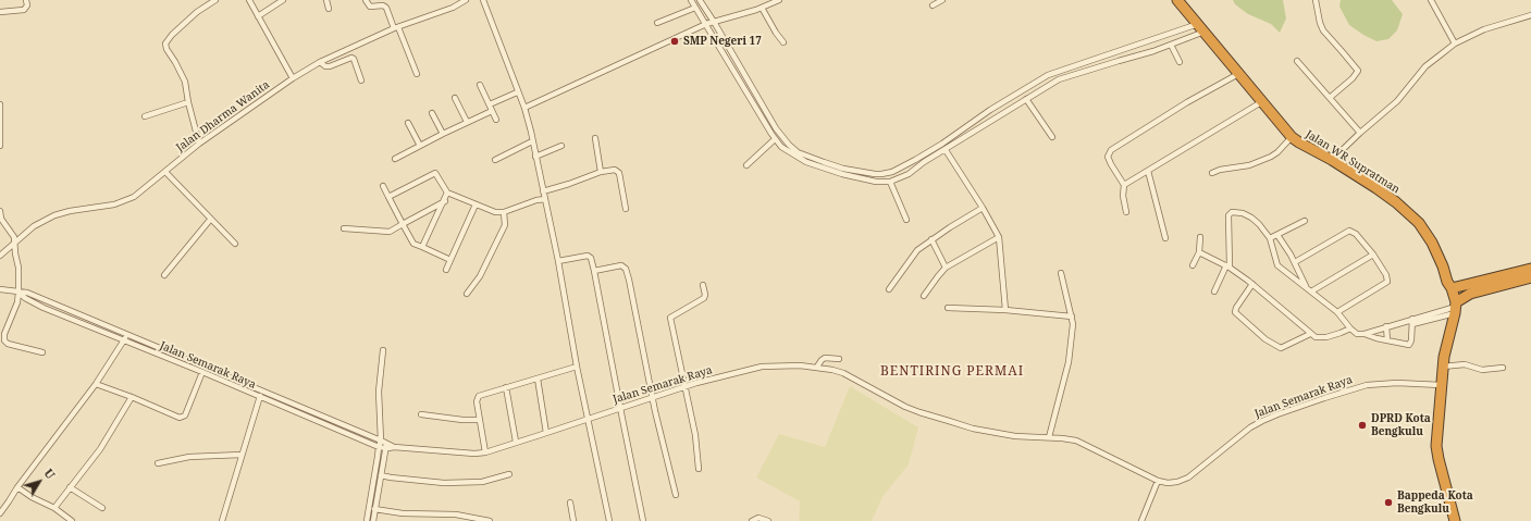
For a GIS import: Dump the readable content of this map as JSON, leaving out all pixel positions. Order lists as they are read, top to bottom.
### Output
{
  "streets": {
    "highway": ["Jalan WR Supratman"],
    "street": ["Jalan Dharma Wanita", "Jalan Semarak Raya"]
  },
  "crossings": [
    ["Jalan WR Supratman", "Jalan Semarak Raya"]
  ],
  "districts": ["BENTIRING PERMAI"],
  "places": ["SMP Negeri 17", "DPRD Kota Bengkulu", "Bappeda Kota Bengkulu"],
  "north": "top right"
}
